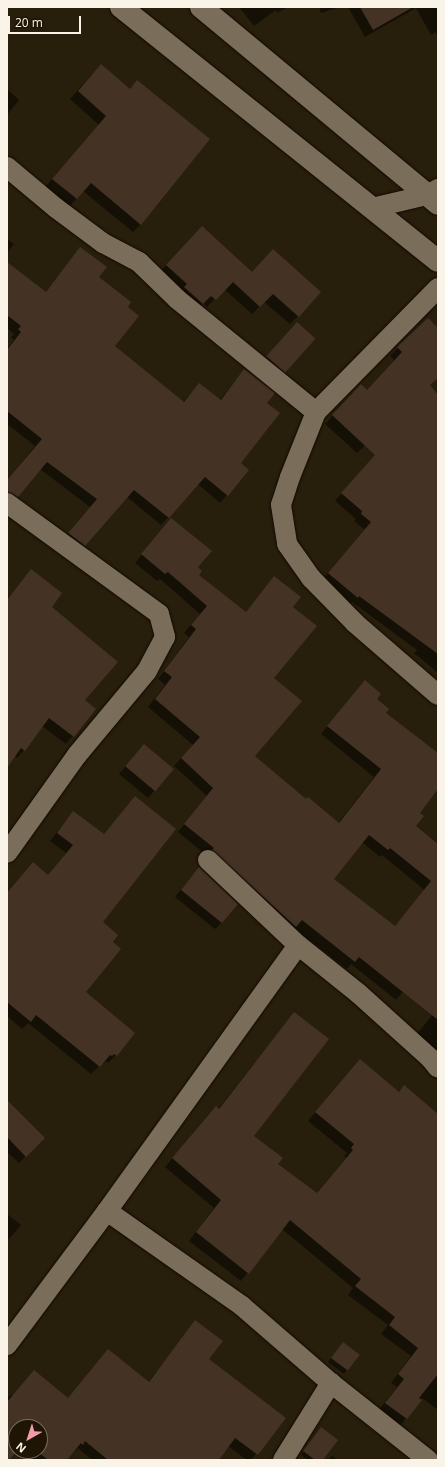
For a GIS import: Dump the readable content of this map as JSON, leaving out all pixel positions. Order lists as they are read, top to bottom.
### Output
{
  "scale_bar": "20 m",
  "north": "bottom left"
}
